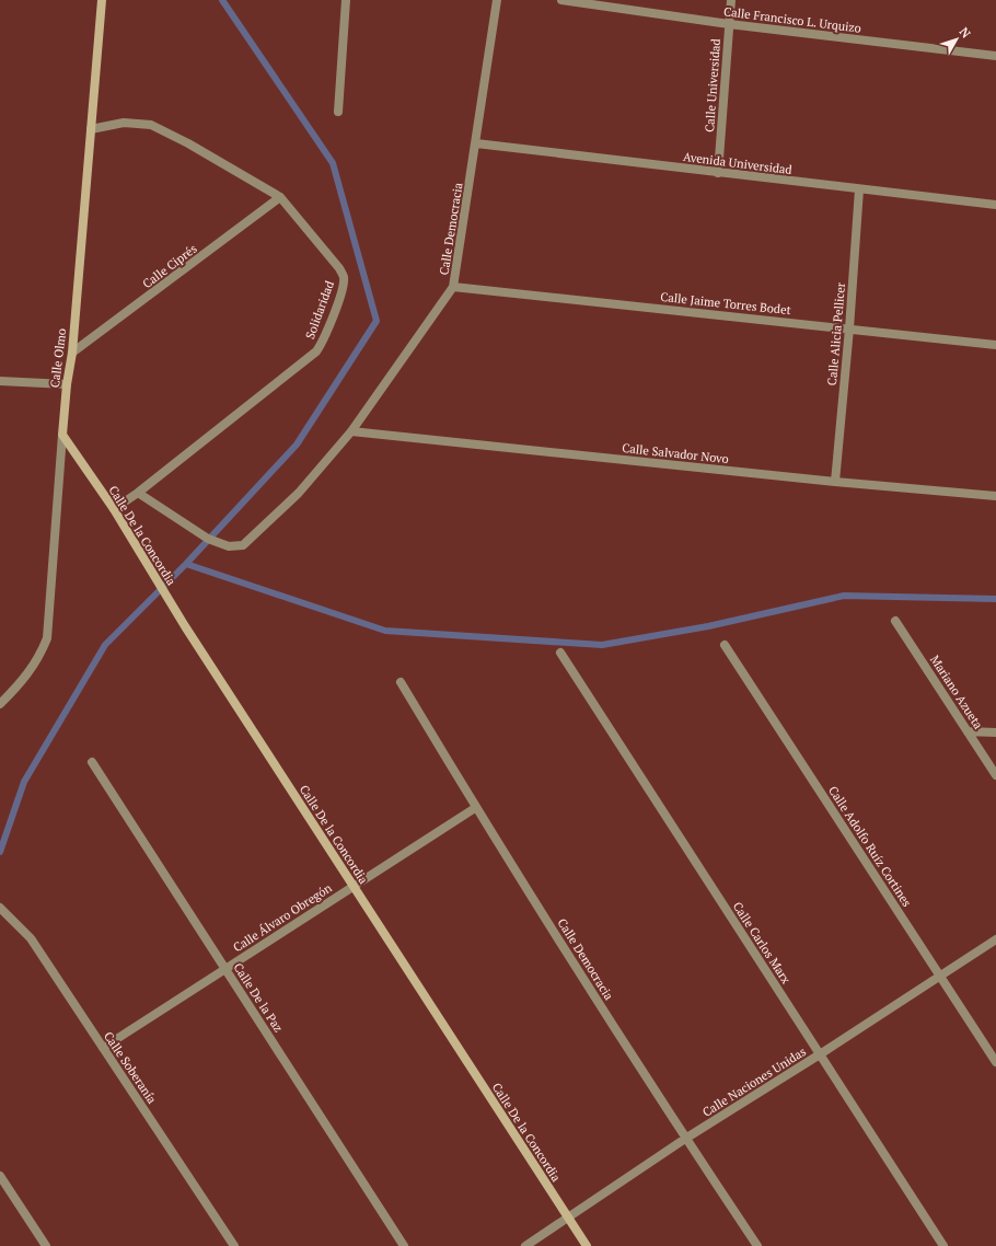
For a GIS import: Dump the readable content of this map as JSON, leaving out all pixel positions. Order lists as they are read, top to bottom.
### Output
{
  "streets": {
    "street": [
      "Calle Francisco L. Urquizo",
      "Calle Universidad",
      "Avenida Universidad",
      "Calle Democracia",
      "Calle Ciprés",
      "Calle Jaime Torres Bodet",
      "Solidaridad",
      "Calle Alicia Pellicer",
      "Calle Olmo",
      "Calle Salvador Novo",
      "Calle De la Concordia",
      "Mariano Azueta",
      "Calle Adolfo Ruíz Cortines",
      "Calle Álvaro Obregón",
      "Calle Carlos Marx",
      "Calle De la Paz",
      "Calle Soberanía",
      "Calle Naciones Unidas"
    ]
  },
  "crossings": [
    ["Calle Francisco L. Urquizo", "Calle Universidad"],
    ["Calle Universidad", "Avenida Universidad"],
    ["Avenida Universidad", "Calle Democracia"],
    ["Avenida Universidad", "Calle Alicia Pellicer"],
    ["Calle Democracia", "Calle Jaime Torres Bodet"],
    ["Calle Democracia", "Calle Salvador Novo"],
    ["Calle Democracia", "Calle Álvaro Obregón"],
    ["Calle Democracia", "Calle Naciones Unidas"],
    ["Calle Ciprés", "Solidaridad"],
    ["Calle Ciprés", "Calle Olmo"],
    ["Calle Jaime Torres Bodet", "Calle Alicia Pellicer"],
    ["Solidaridad", "Calle Olmo"],
    ["Solidaridad", "Calle De la Concordia"],
    ["Calle Alicia Pellicer", "Calle Salvador Novo"],
    ["Calle Olmo", "Calle De la Concordia"],
    ["Calle De la Concordia", "Calle Álvaro Obregón"],
    ["Calle De la Concordia", "Calle Naciones Unidas"],
    ["Calle Adolfo Ruíz Cortines", "Calle Naciones Unidas"],
    ["Calle Álvaro Obregón", "Calle De la Paz"],
    ["Calle Álvaro Obregón", "Calle Soberanía"],
    ["Calle Carlos Marx", "Calle Naciones Unidas"]
  ],
  "north": "top right"
}
